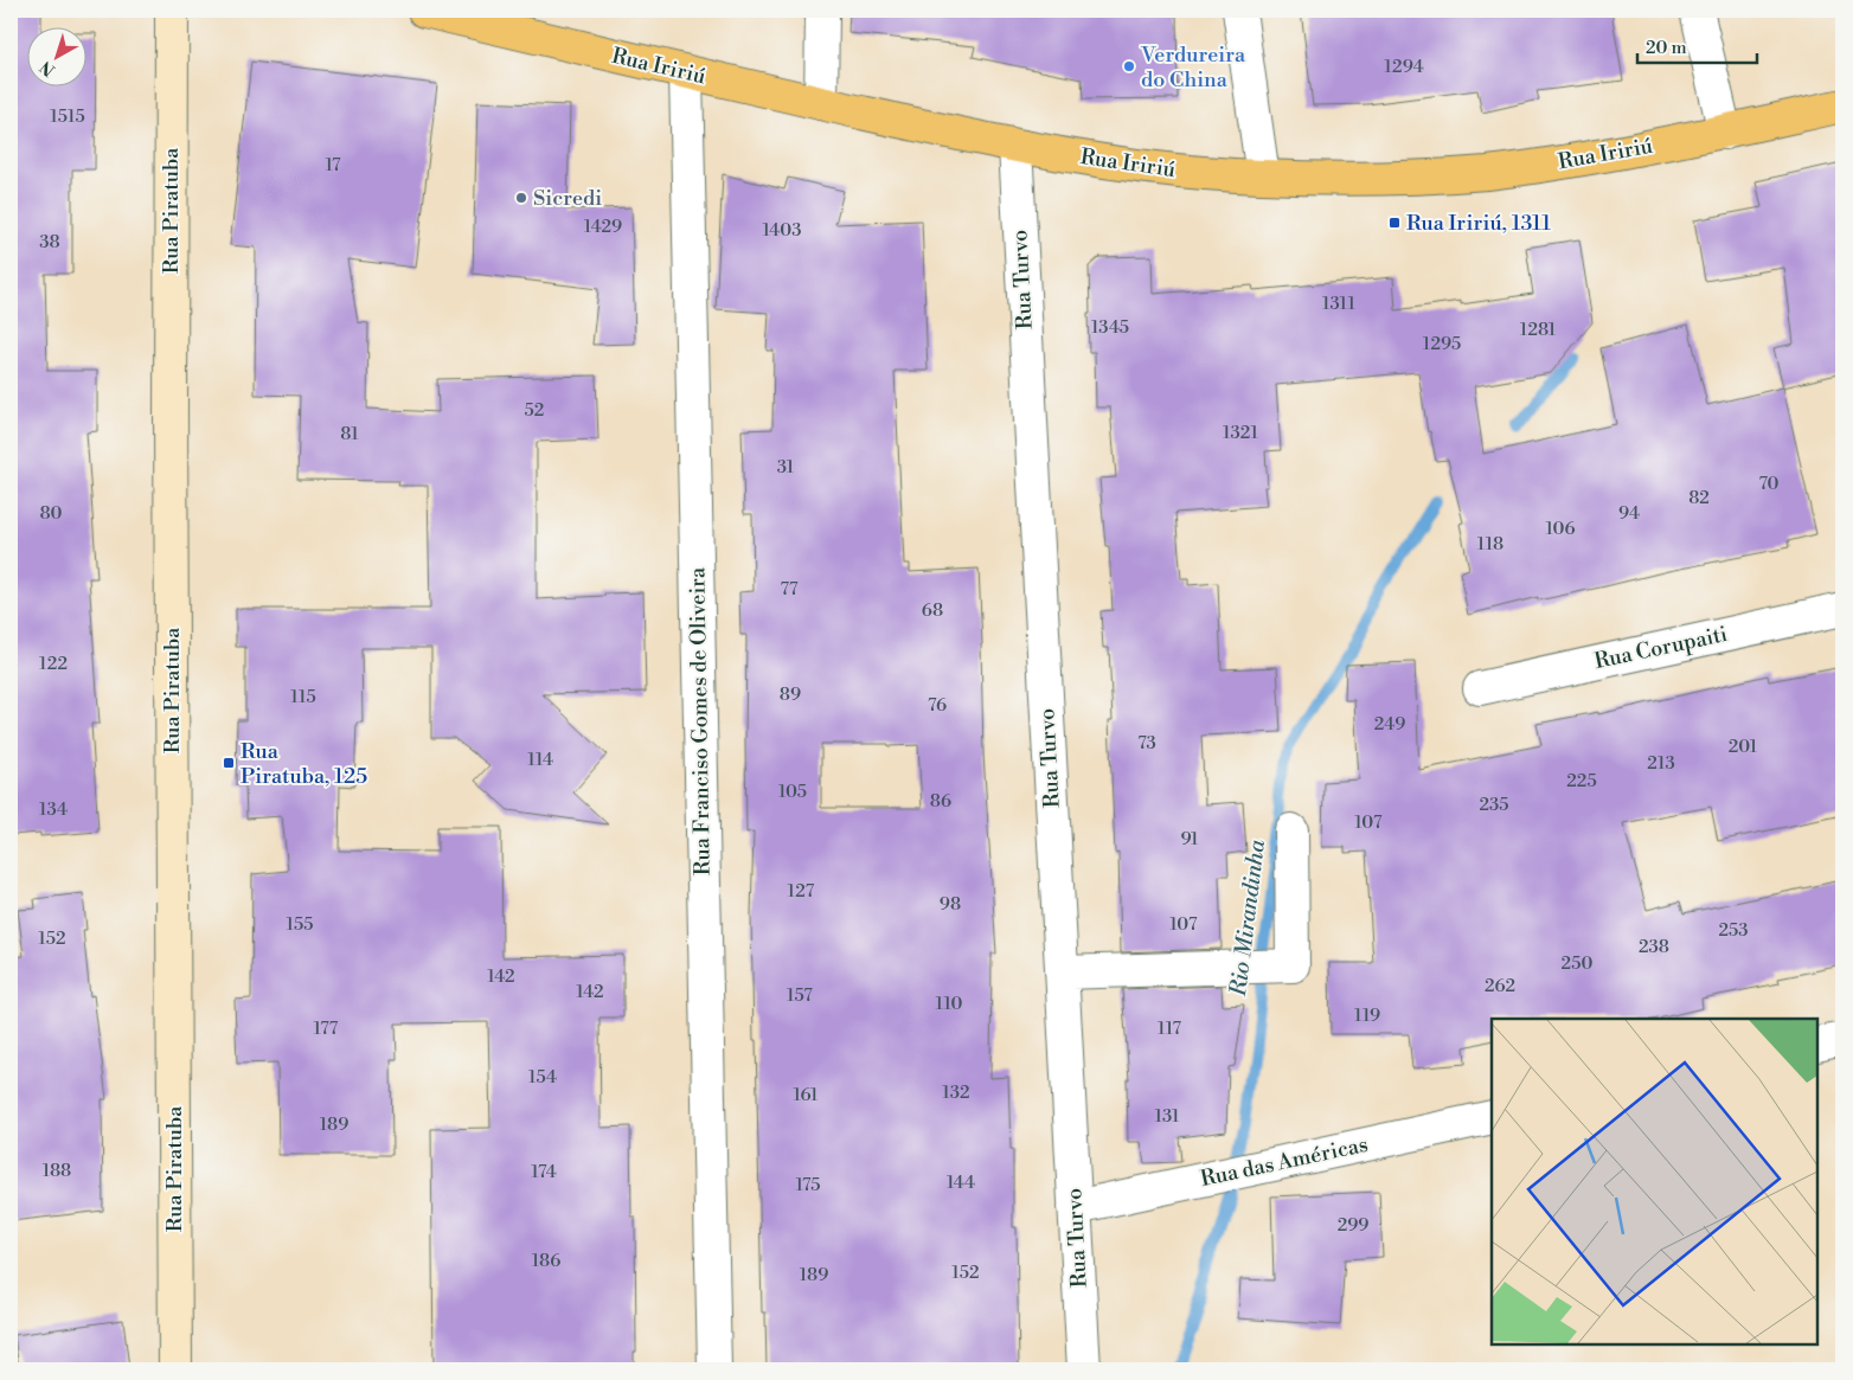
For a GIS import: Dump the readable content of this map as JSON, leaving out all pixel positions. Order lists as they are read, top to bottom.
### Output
{
  "streets": {
    "main road": ["Rua Iririú", "Rua Piratuba"],
    "street": [
      "Rua Turvo",
      "Rua Corupaiti",
      "Rua Franciso Gomes de Oliveira",
      "Rua das Américas"
    ]
  },
  "crossings": [
    ["Rua Iririú", "Rua Turvo"],
    ["Rua Iririú", "Rua Franciso Gomes de Oliveira"],
    ["Rua Turvo", "Rua das Américas"]
  ],
  "water": ["Rio Mirandinha"],
  "places": {
    "other": ["Verdureira do China", "Sicredi"],
    "transit": ["Rua Iririú, 1311", "Rua Piratuba, 125"]
  },
  "house_numbers": [
    "1294",
    "1515",
    "17",
    "1429",
    "1403",
    "38",
    "1311",
    "1345",
    "1281",
    "1295",
    "52",
    "1321",
    "81",
    "31",
    "70",
    "82",
    "80",
    "94",
    "106",
    "118",
    "77",
    "68",
    "122",
    "89",
    "115",
    "76",
    "249",
    "73",
    "201",
    "114",
    "213",
    "225",
    "105",
    "86",
    "235",
    "134",
    "107",
    "91",
    "127",
    "98",
    "155",
    "107",
    "253",
    "152",
    "238",
    "250",
    "142",
    "262",
    "142",
    "157",
    "110",
    "119",
    "177",
    "117",
    "154",
    "132",
    "161",
    "131",
    "189",
    "188",
    "174",
    "144",
    "175",
    "299",
    "186",
    "152",
    "189"
  ],
  "scale_bar": "20 m",
  "north": "bottom left"
}
